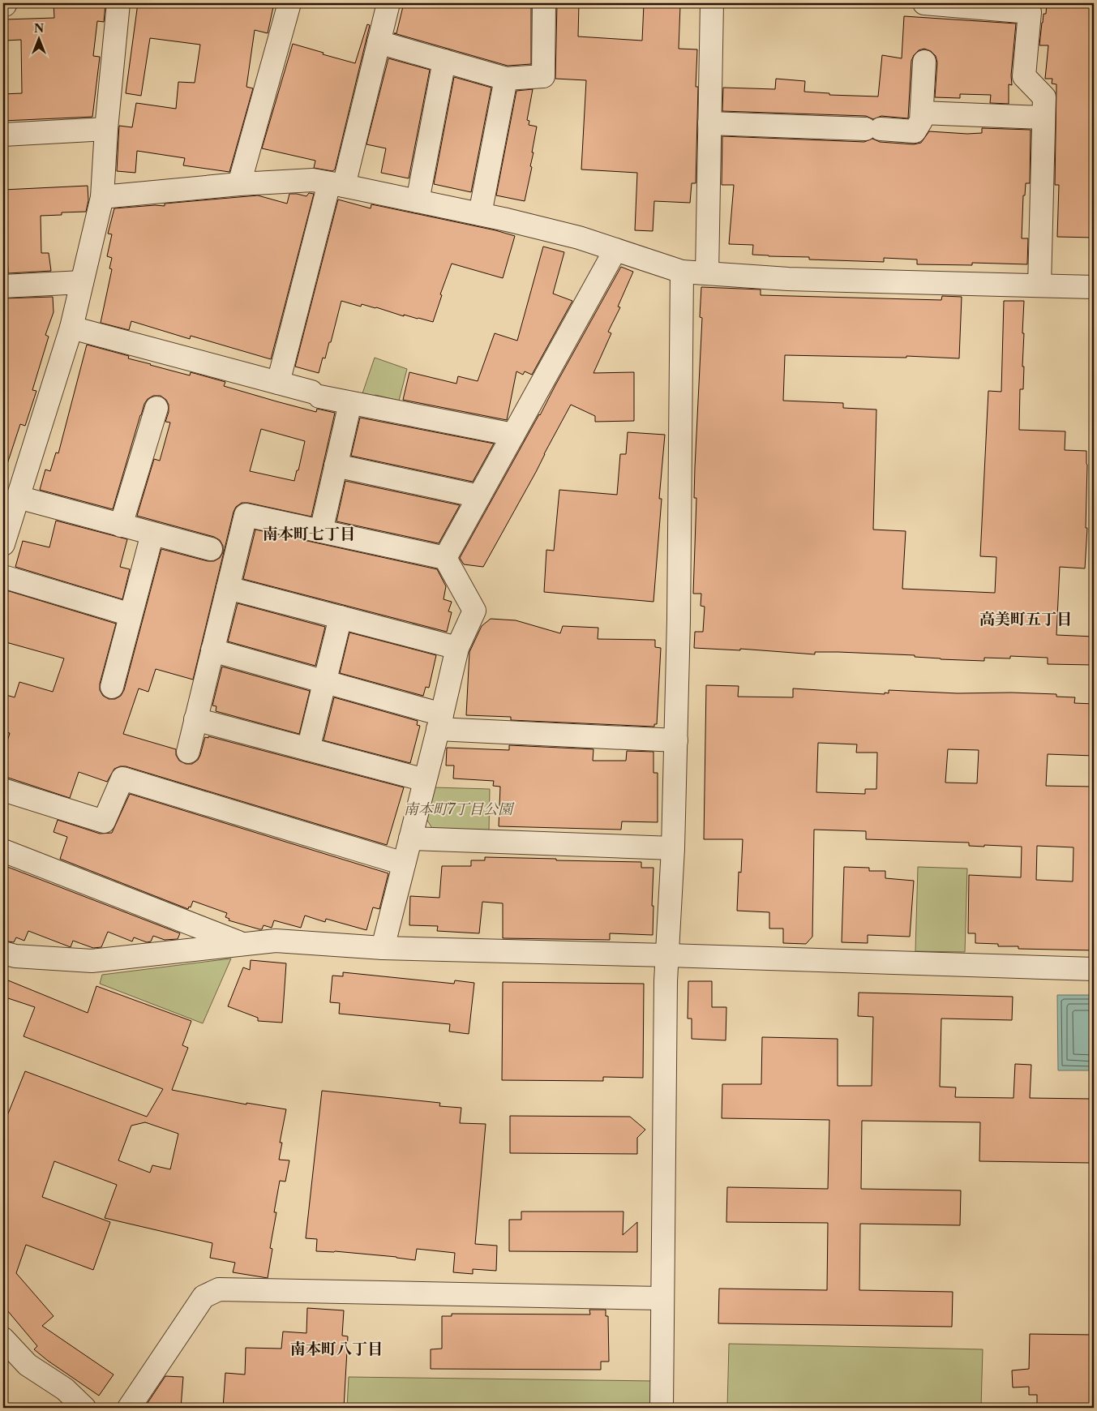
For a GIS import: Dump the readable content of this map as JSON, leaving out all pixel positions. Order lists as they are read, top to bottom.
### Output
{
  "districts": ["南本町七丁目", "高美町五丁目", "南本町八丁目"],
  "parks": ["南本町7丁目公園"],
  "north": "top"
}
